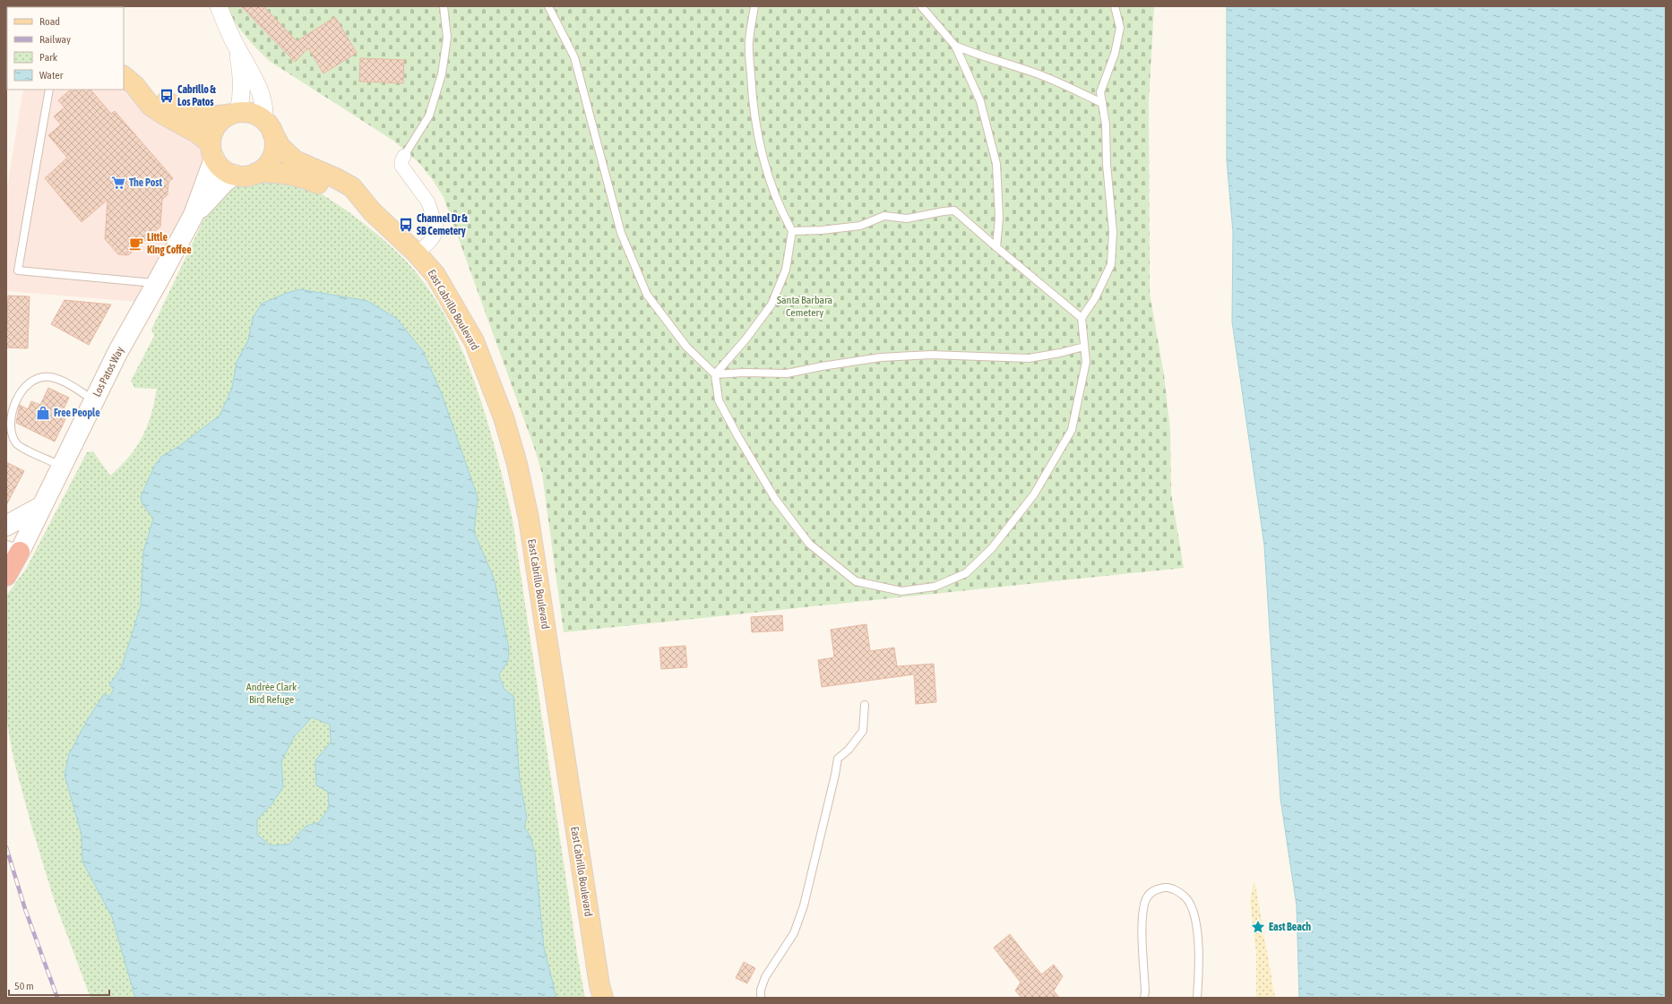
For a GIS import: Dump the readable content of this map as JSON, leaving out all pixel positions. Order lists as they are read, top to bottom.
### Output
{
  "streets": {
    "main road": ["East Cabrillo Boulevard", "Los Patos Way"]
  },
  "crossings": [
    ["East Cabrillo Boulevard", "Los Patos Way"]
  ],
  "parks": ["Santa Barbara Cemetery", "Andrée Clark Bird Refuge"],
  "places": {
    "bus stop": ["Cabrillo & Los Patos", "Channel Dr & SB Cemetery"],
    "supermarket": ["The Post"],
    "cafe": ["Little King Coffee"],
    "shop": ["Free People"],
    "place": ["East Beach"]
  },
  "legend": [
    "Road",
    "Railway",
    "Park",
    "Water"
  ],
  "scale_bar": "50 m"
}
